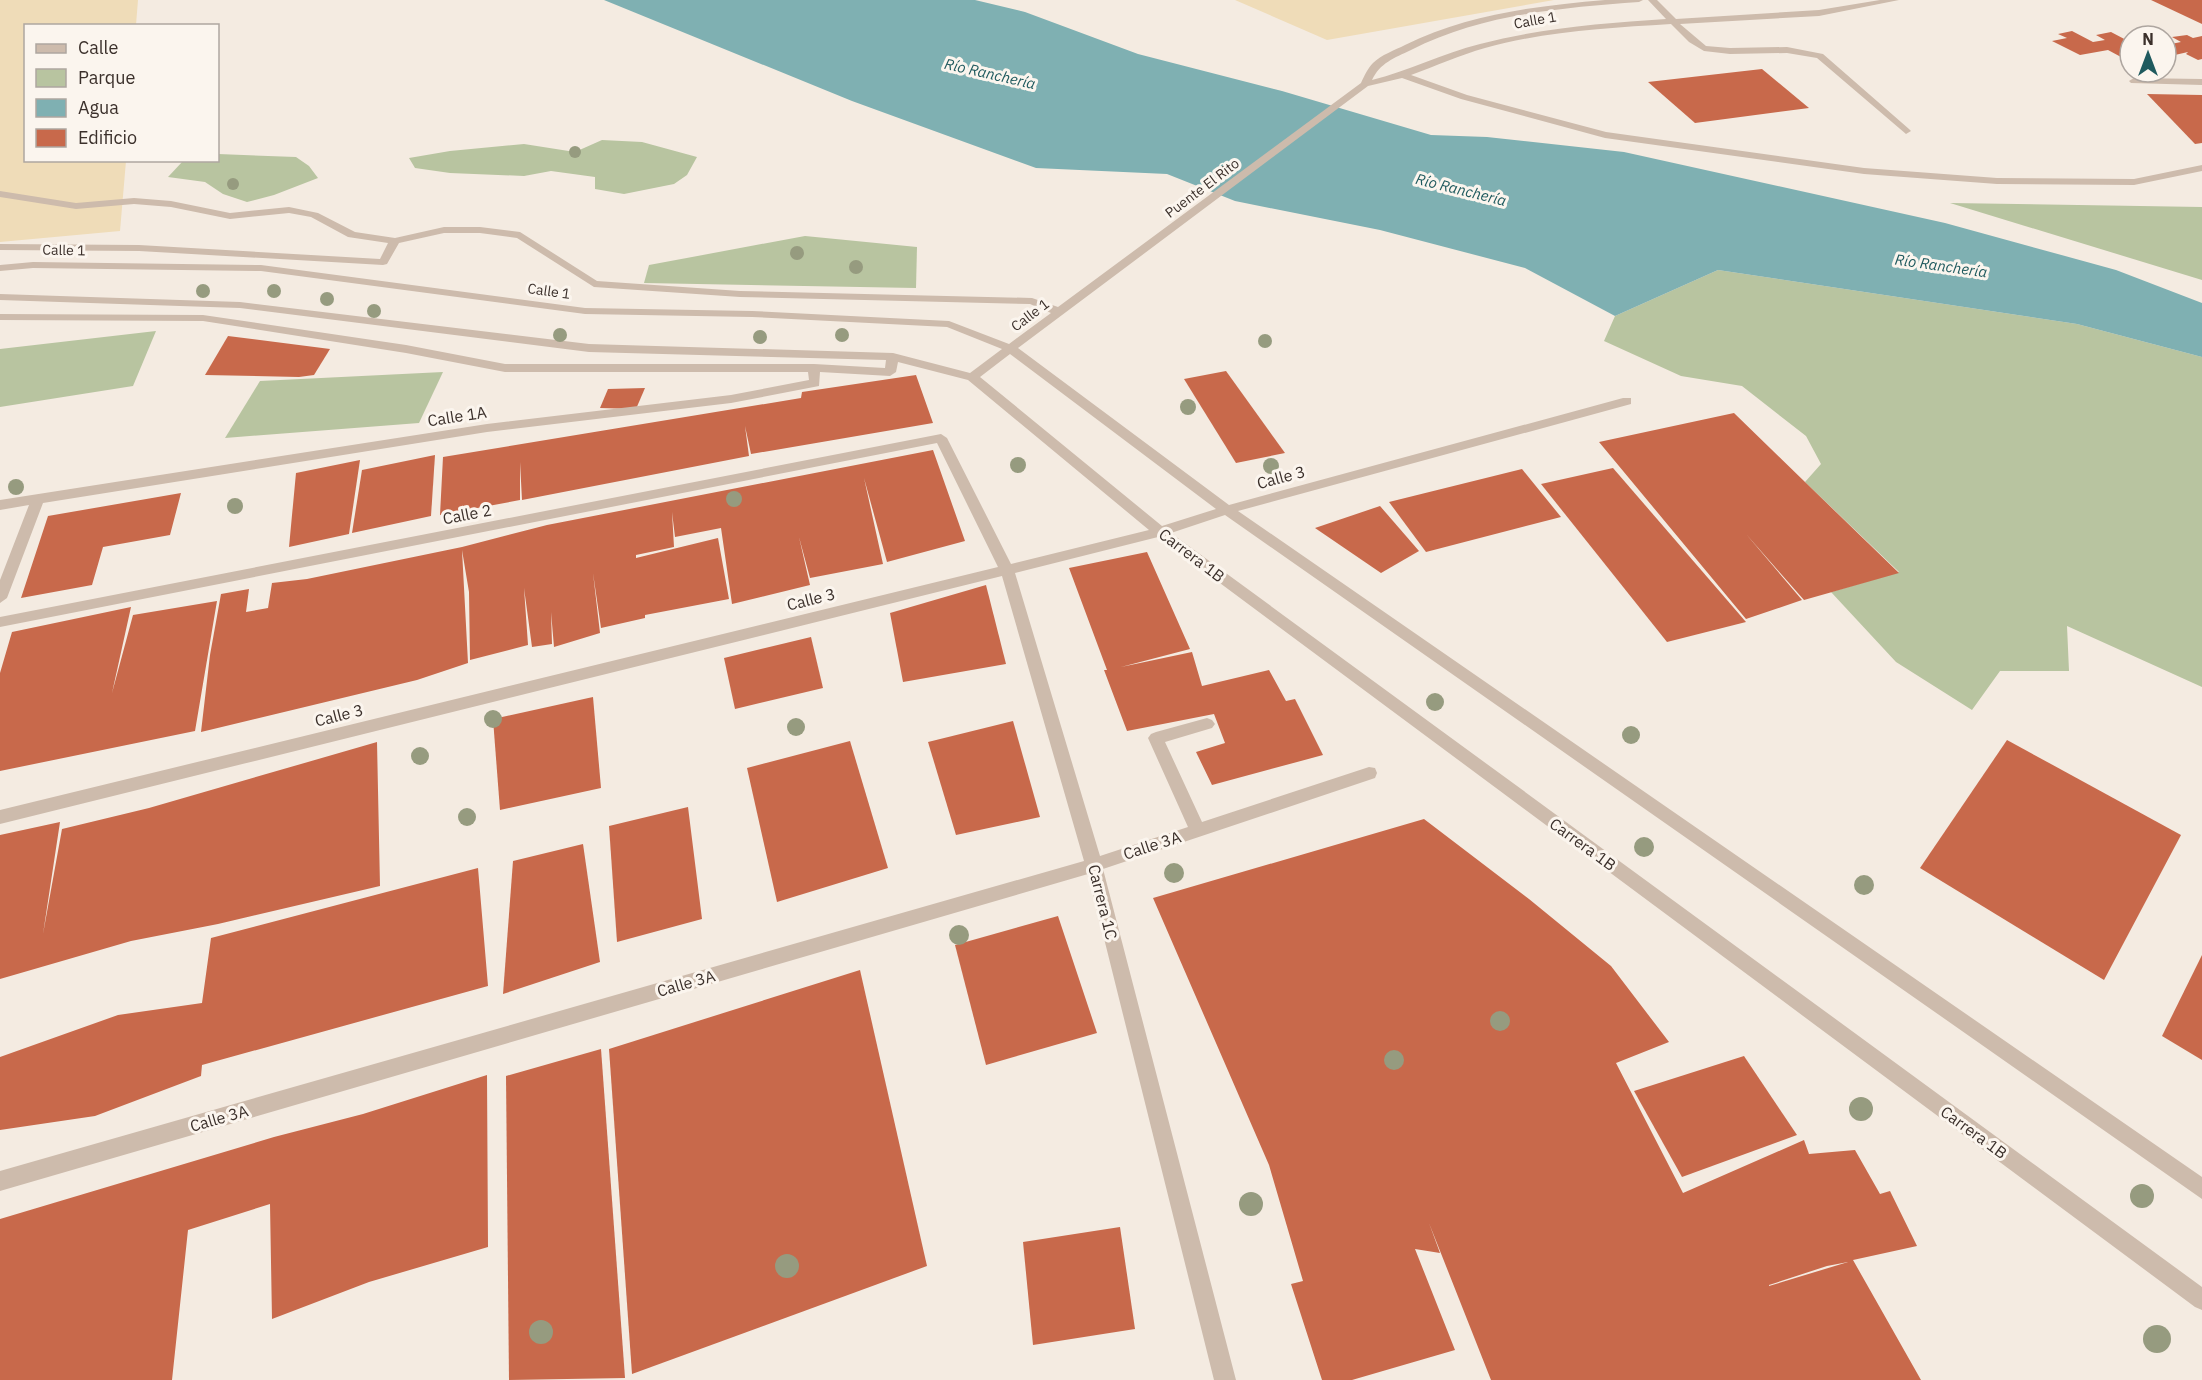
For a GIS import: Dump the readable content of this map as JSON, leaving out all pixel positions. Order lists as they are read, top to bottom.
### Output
{
  "streets": {
    "street": [
      "Calle 1",
      "Puente El Rito",
      "Calle 1A",
      "Calle 3",
      "Calle 2",
      "Carrera 1B",
      "Calle 3A",
      "Carrera 1C"
    ]
  },
  "crossings": [
    ["Calle 1", "Puente El Rito"],
    ["Calle 3", "Carrera 1B"],
    ["Calle 3", "Carrera 1C"],
    ["Calle 2", "Carrera 1C"],
    ["Calle 3A", "Carrera 1C"]
  ],
  "water": ["Río Ranchería"],
  "legend": [
    "Calle",
    "Parque",
    "Agua",
    "Edificio"
  ],
  "north": "top"
}
